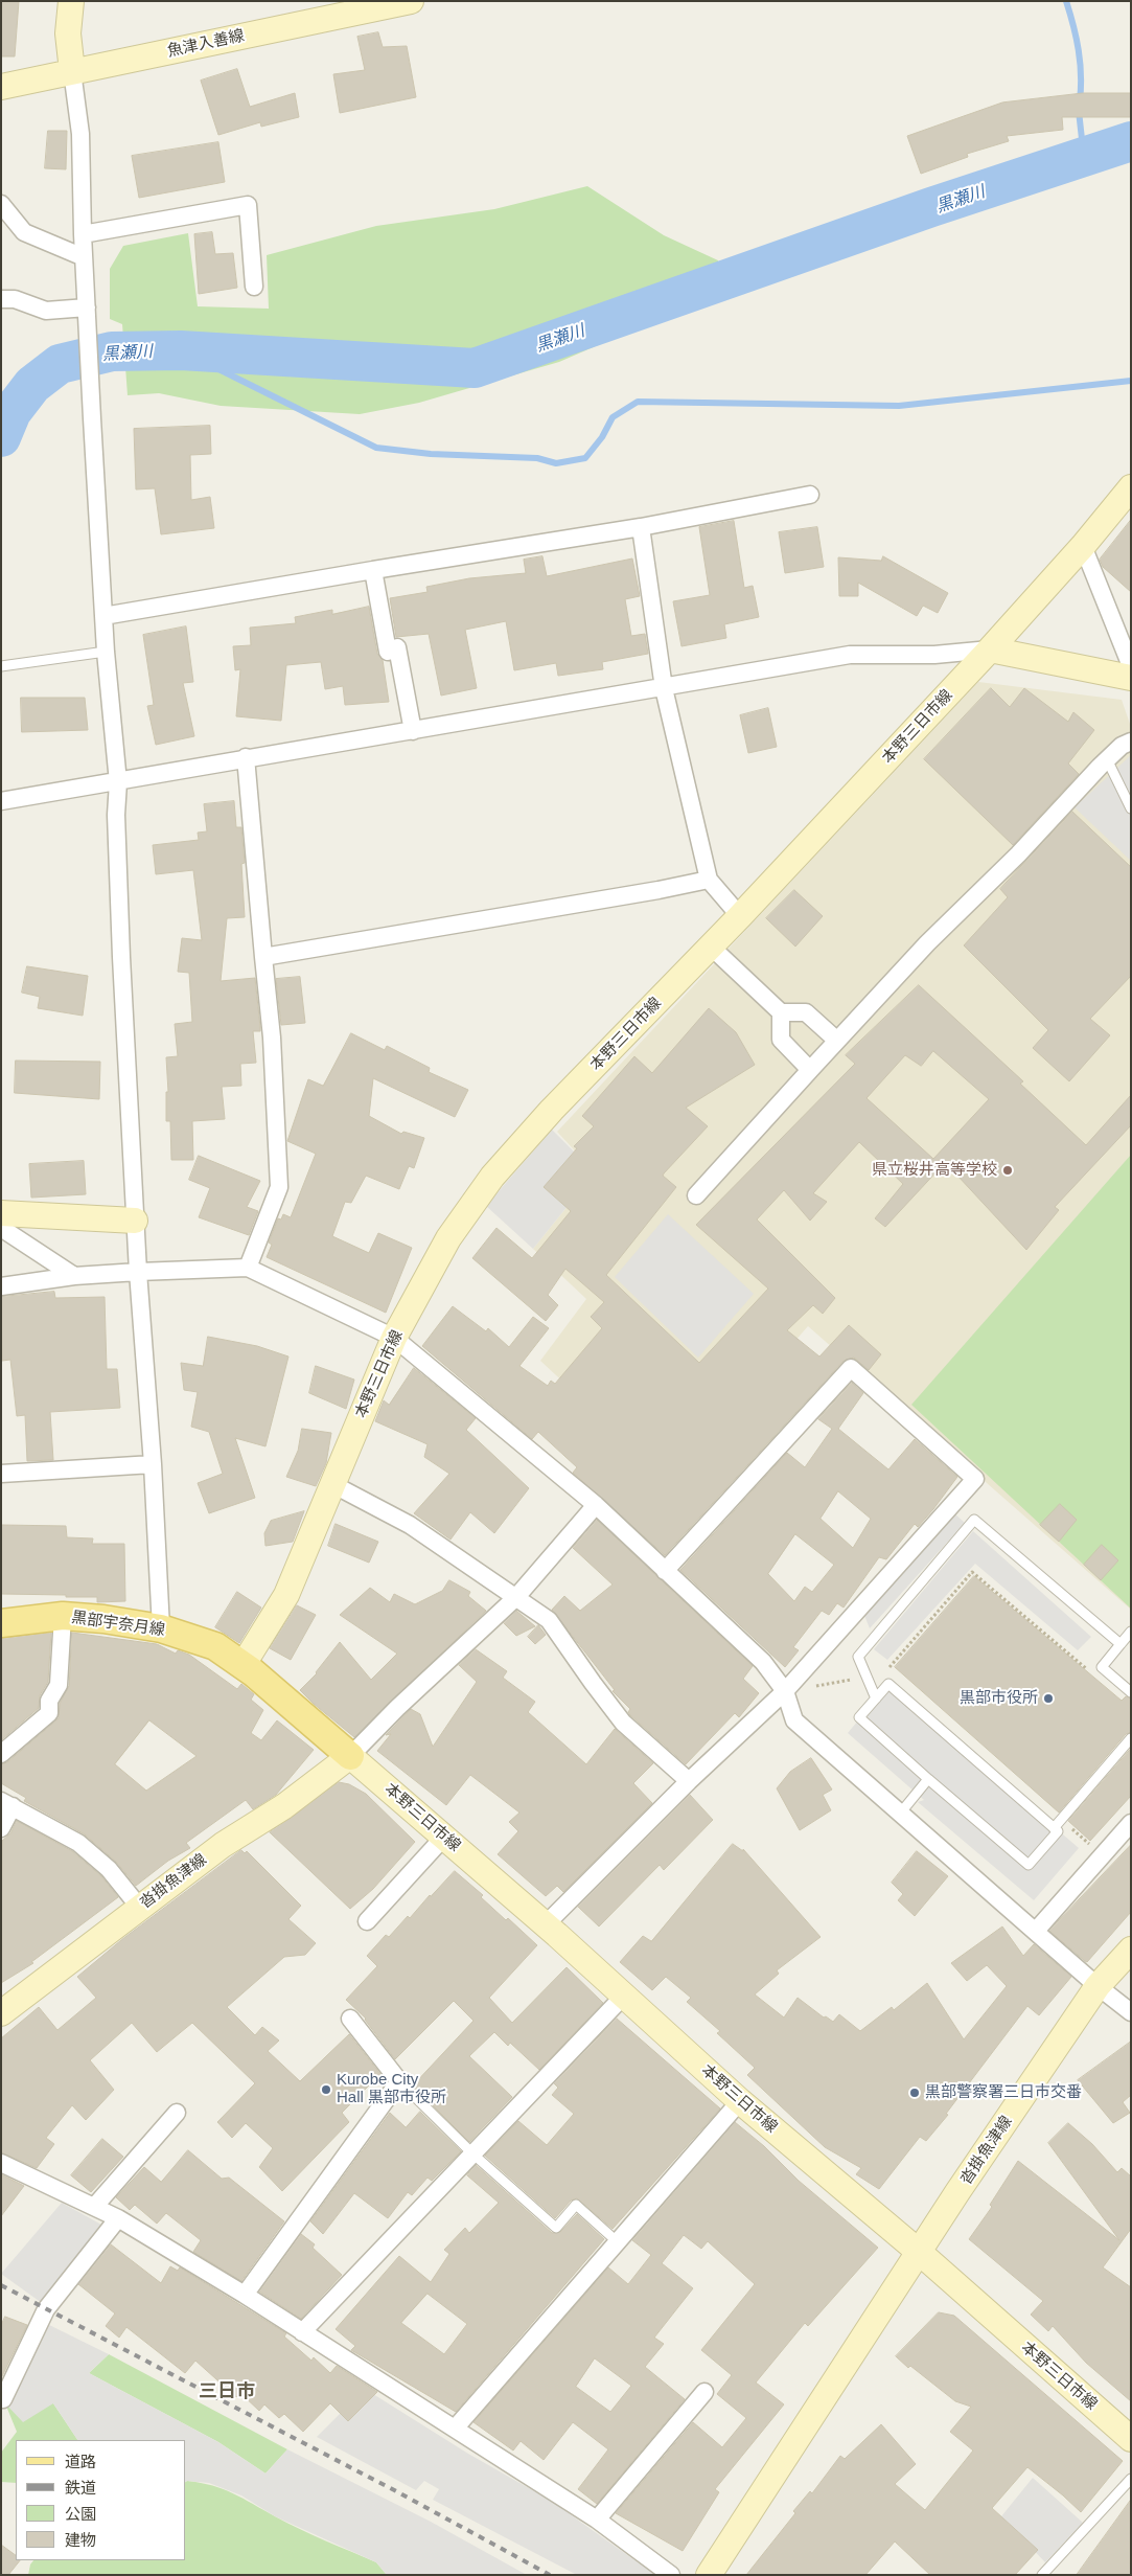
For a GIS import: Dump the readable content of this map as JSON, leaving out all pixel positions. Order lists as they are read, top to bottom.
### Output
{
  "streets": {
    "main road": [
      "魚津入善線",
      "本野三日市線",
      "黒部宇奈月線",
      "沓掛魚津線"
    ]
  },
  "crossings": [
    ["本野三日市線", "黒部宇奈月線"],
    ["本野三日市線", "沓掛魚津線"],
    ["黒部宇奈月線", "沓掛魚津線"]
  ],
  "districts": ["三日市"],
  "water": ["黒瀬川"],
  "places": [
    "県立桜井高等学校",
    "黒部市役所",
    "Kurobe City Hall 黒部市役所",
    "黒部警察署三日市交番"
  ],
  "legend": [
    "道路",
    "鉄道",
    "公園",
    "建物"
  ]
}
